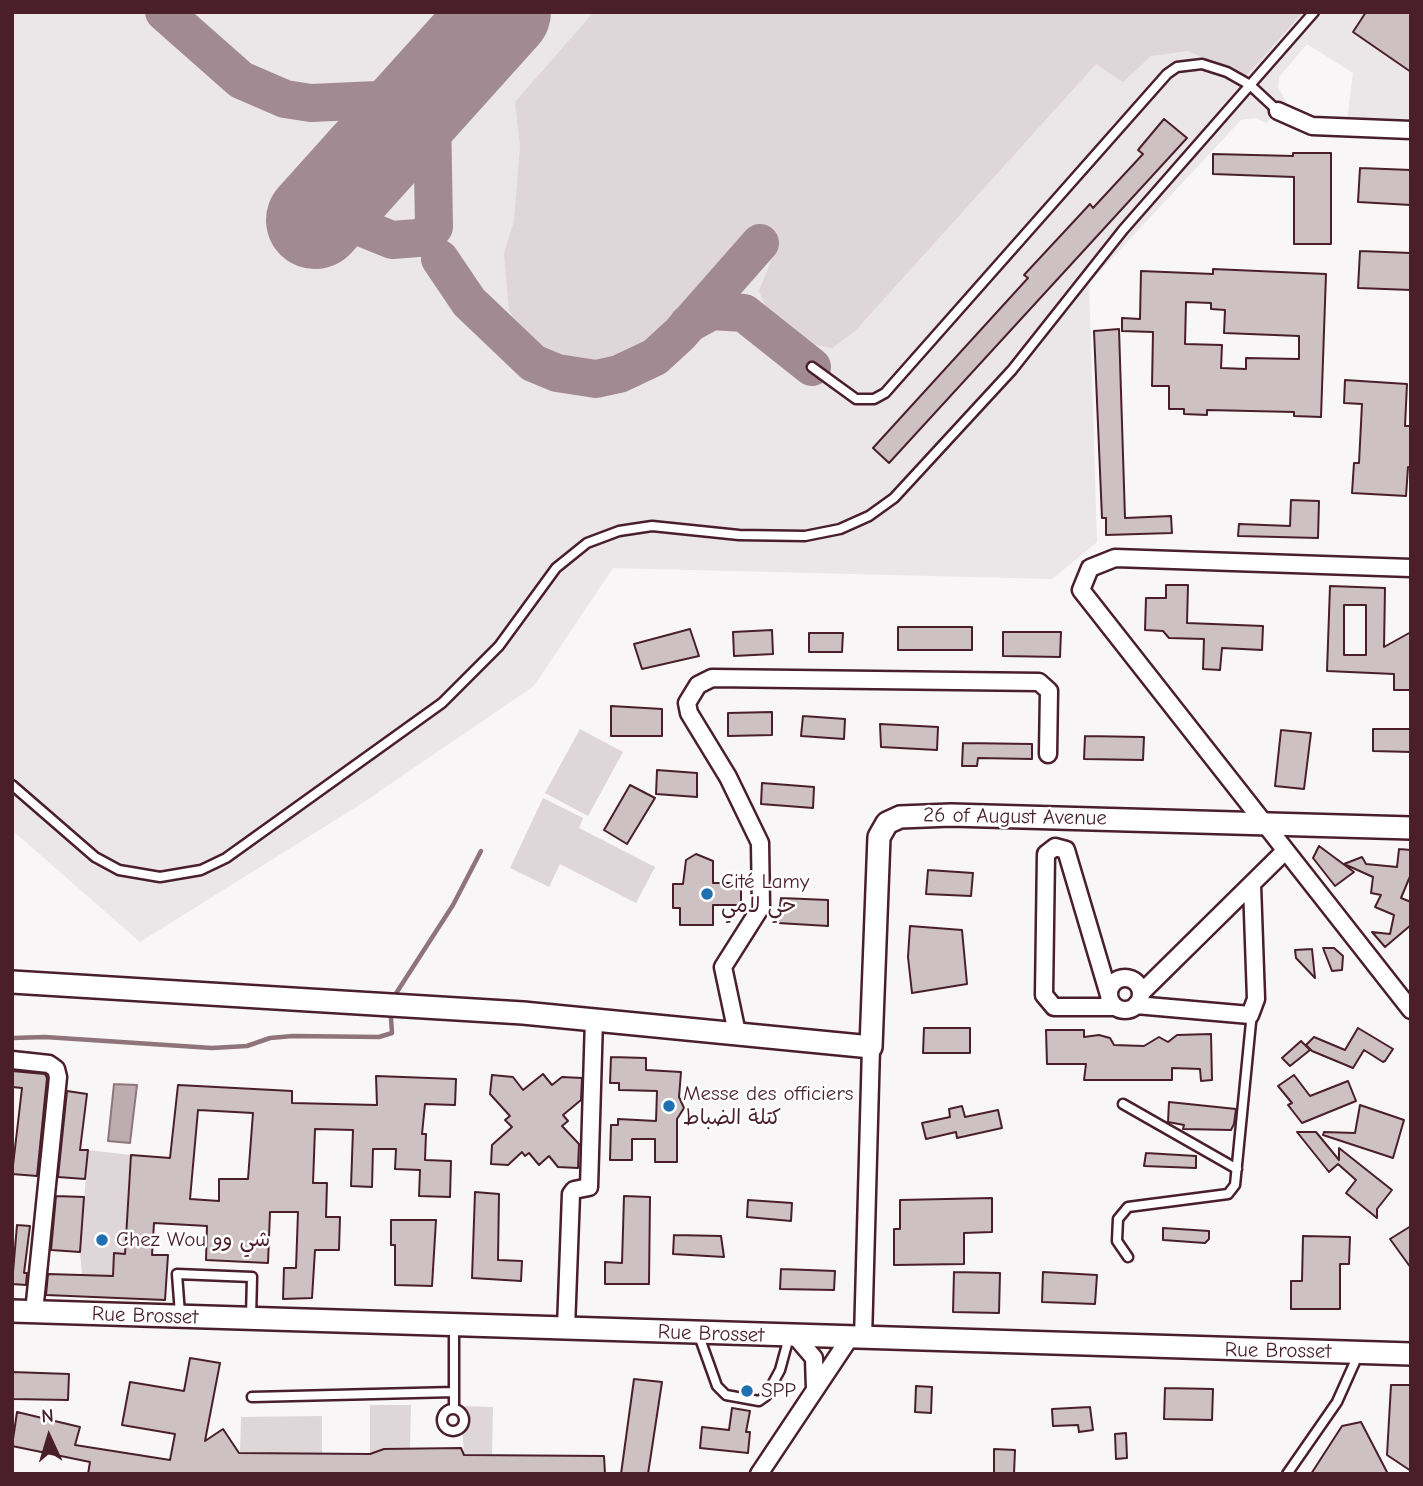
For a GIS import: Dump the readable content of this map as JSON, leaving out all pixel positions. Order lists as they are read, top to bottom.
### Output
{
  "streets": {
    "street": ["26 of August Avenue", "Rue Brosset"]
  },
  "crossings": [
    ["26 of August Avenue", "Rue Brosset"]
  ],
  "places": [
    "Cité Lamy حي لامي",
    "Messe des officiers كتلة الضباط",
    "Chez Wou شي وو",
    "SPP"
  ],
  "north": "top"
}
